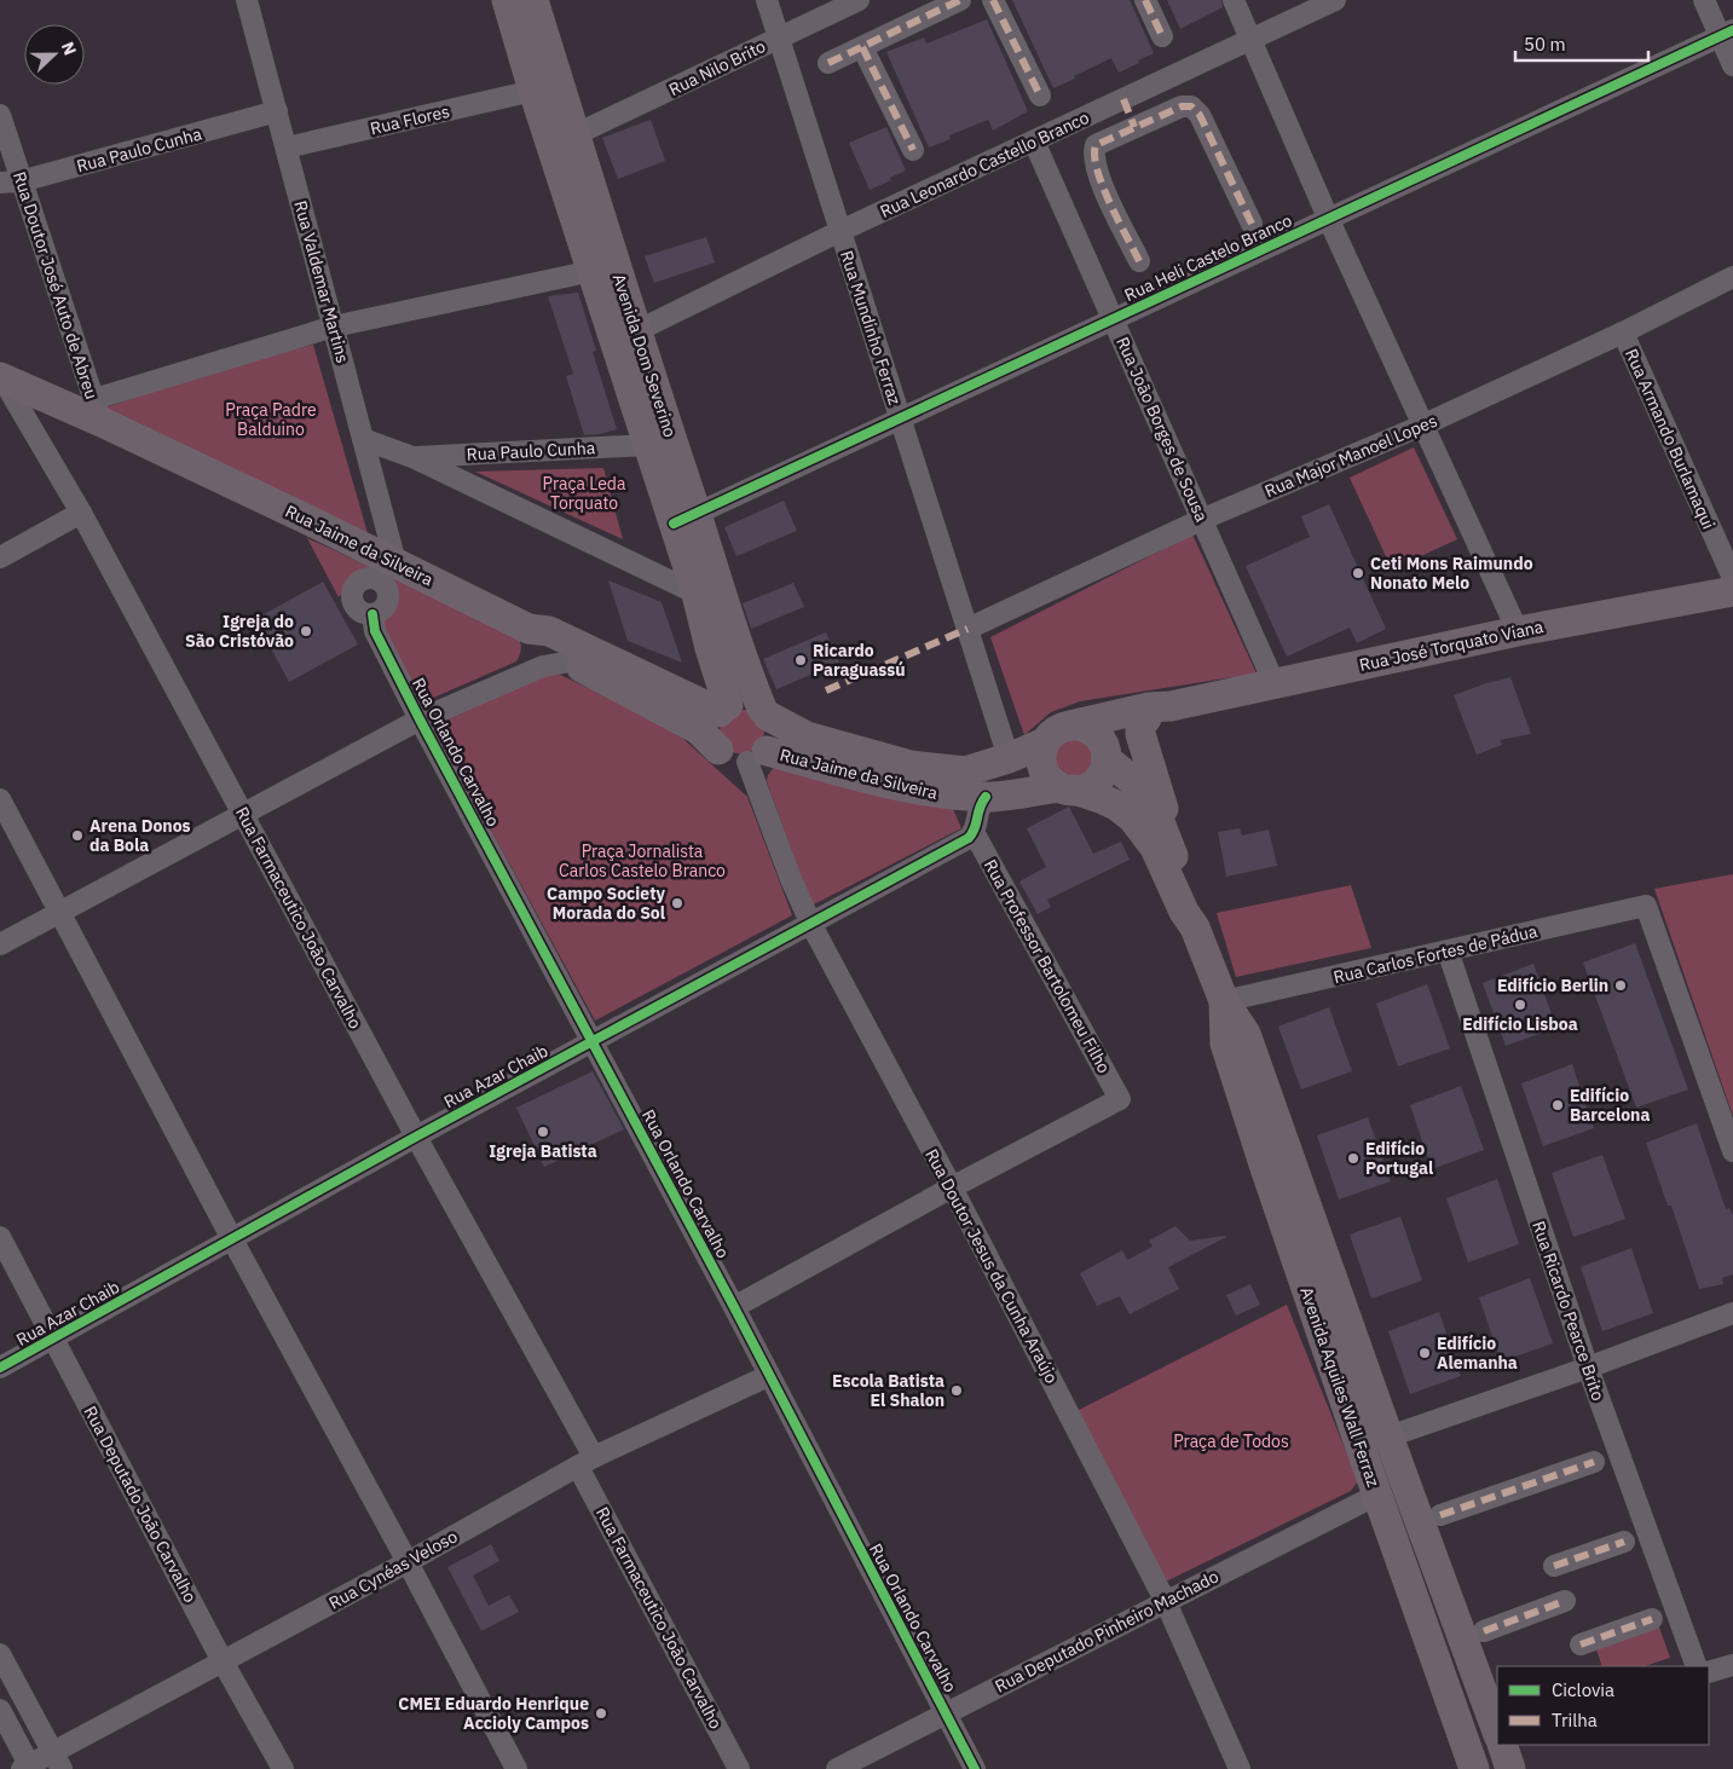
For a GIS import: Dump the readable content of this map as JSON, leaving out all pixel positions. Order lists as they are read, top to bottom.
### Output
{
  "streets": {
    "main road": [
      "Avenida Dom Severino",
      "Rua Jaime da Silveira",
      "Rua José Torquato Viana",
      "Avenida Aquiles Wall Ferraz"
    ],
    "street": [
      "Rua Nilo Brito",
      "Rua Flores",
      "Rua Paulo Cunha",
      "Rua Leonardo Castello Branco",
      "Rua Heli Castelo Branco",
      "Rua Valdemar Martins",
      "Rua Doutor José Auto de Abreu",
      "Rua Mundinho Ferraz",
      "Rua João Borges de Sousa",
      "Rua Armando Burlamaqui",
      "Rua Major Manoel Lopes",
      "Rua Orlando Carvalho",
      "Rua Farmaceutico João Carvalho",
      "Rua Carlos Fortes de Pádua",
      "Rua Professor Bartolomeu Filho",
      "Rua Azar Chaib",
      "Rua Doutor Jesus da Cunha Araújo",
      "Rua Ricardo Pearce Brito",
      "Rua Deputado João Carvalho",
      "Rua Cynéas Veloso",
      "Rua Deputado Pinheiro Machado"
    ]
  },
  "crossings": [
    ["Rua Nilo Brito", "Rua Mundinho Ferraz"],
    ["Rua Nilo Brito", "Avenida Dom Severino"],
    ["Rua Flores", "Rua Valdemar Martins"],
    ["Rua Flores", "Avenida Dom Severino"],
    ["Rua Paulo Cunha", "Rua Valdemar Martins"],
    ["Rua Paulo Cunha", "Rua Doutor José Auto de Abreu"],
    ["Rua Paulo Cunha", "Avenida Dom Severino"],
    ["Rua Leonardo Castello Branco", "Rua Mundinho Ferraz"],
    ["Rua Leonardo Castello Branco", "Avenida Dom Severino"],
    ["Rua Leonardo Castello Branco", "Rua João Borges de Sousa"],
    ["Rua Heli Castelo Branco", "Rua Mundinho Ferraz"],
    ["Rua Heli Castelo Branco", "Avenida Dom Severino"],
    ["Rua Heli Castelo Branco", "Rua João Borges de Sousa"],
    ["Rua Valdemar Martins", "Rua Jaime da Silveira"],
    ["Rua Doutor José Auto de Abreu", "Rua Jaime da Silveira"],
    ["Rua Mundinho Ferraz", "Rua Major Manoel Lopes"],
    ["Rua Mundinho Ferraz", "Rua Jaime da Silveira"],
    ["Avenida Dom Severino", "Rua Jaime da Silveira"],
    ["Avenida Dom Severino", "Rua Doutor Jesus da Cunha Araújo"],
    ["Rua João Borges de Sousa", "Rua Major Manoel Lopes"],
    ["Rua João Borges de Sousa", "Rua José Torquato Viana"],
    ["Rua Armando Burlamaqui", "Rua Major Manoel Lopes"],
    ["Rua Jaime da Silveira", "Rua José Torquato Viana"],
    ["Rua Jaime da Silveira", "Rua Farmaceutico João Carvalho"],
    ["Rua Jaime da Silveira", "Rua Doutor Jesus da Cunha Araújo"],
    ["Rua Jaime da Silveira", "Avenida Aquiles Wall Ferraz"],
    ["Rua José Torquato Viana", "Avenida Aquiles Wall Ferraz"],
    ["Rua Orlando Carvalho", "Rua Azar Chaib"],
    ["Rua Orlando Carvalho", "Rua Cynéas Veloso"],
    ["Rua Orlando Carvalho", "Rua Deputado Pinheiro Machado"],
    ["Rua Farmaceutico João Carvalho", "Rua Azar Chaib"],
    ["Rua Farmaceutico João Carvalho", "Rua Cynéas Veloso"],
    ["Rua Carlos Fortes de Pádua", "Rua Ricardo Pearce Brito"],
    ["Rua Carlos Fortes de Pádua", "Avenida Aquiles Wall Ferraz"],
    ["Rua Professor Bartolomeu Filho", "Rua Azar Chaib"],
    ["Rua Professor Bartolomeu Filho", "Rua Doutor Jesus da Cunha Araújo"],
    ["Rua Azar Chaib", "Rua Doutor Jesus da Cunha Araújo"],
    ["Rua Azar Chaib", "Rua Deputado João Carvalho"],
    ["Rua Doutor Jesus da Cunha Araújo", "Rua Deputado Pinheiro Machado"],
    ["Avenida Aquiles Wall Ferraz", "Rua Deputado Pinheiro Machado"],
    ["Rua Deputado João Carvalho", "Rua Cynéas Veloso"]
  ],
  "parks": [
    "Praça Padre Balduino",
    "Praça Leda Torquato",
    "Praça Jornalista Carlos Castelo Branco",
    "Praça de Todos"
  ],
  "places": [
    "Ceti Mons Raimundo Nonato Melo",
    "Igreja do São Cristóvão",
    "Ricardo Paraguassú",
    "Arena Donos da Bola",
    "Campo Society Morada do Sol",
    "Edifício Berlin",
    "Edifício Lisboa",
    "Edifício Barcelona",
    "Igreja Batista",
    "Edifício Portugal",
    "Edifício Alemanha",
    "Escola Batista El Shalon",
    "CMEI Eduardo Henrique Accioly Campos"
  ],
  "legend": ["Ciclovia", "Trilha"],
  "scale_bar": "50 m",
  "north": "right"
}
